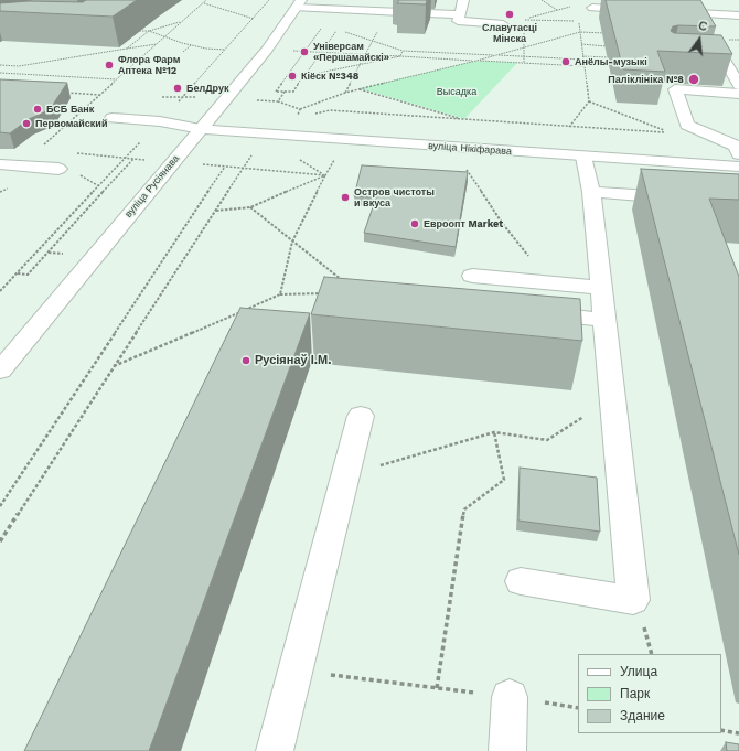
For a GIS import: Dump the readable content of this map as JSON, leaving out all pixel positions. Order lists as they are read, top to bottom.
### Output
{
  "streets": {
    "main road": ["вуліца Нікіфарава", "вуліца Русіянава"]
  },
  "crossings": [
    ["вуліца Нікіфарава", "вуліца Русіянава"]
  ],
  "parks": ["Высадка"],
  "places": [
    "Славутасці Мінска",
    "Універсам «Першамайскі»",
    "Анёлы-музыкі",
    "Флора Фарм Аптека №12",
    "Кіёск №348",
    "Паліклініка №8",
    "БелДрук",
    "БСБ Банк",
    "Первомайский",
    "Остров чистоты и вкуса",
    "Евроопт Market",
    "Русіянаў І.М."
  ],
  "legend": ["Улица", "Парк", "Здание"],
  "north": "top"
}
